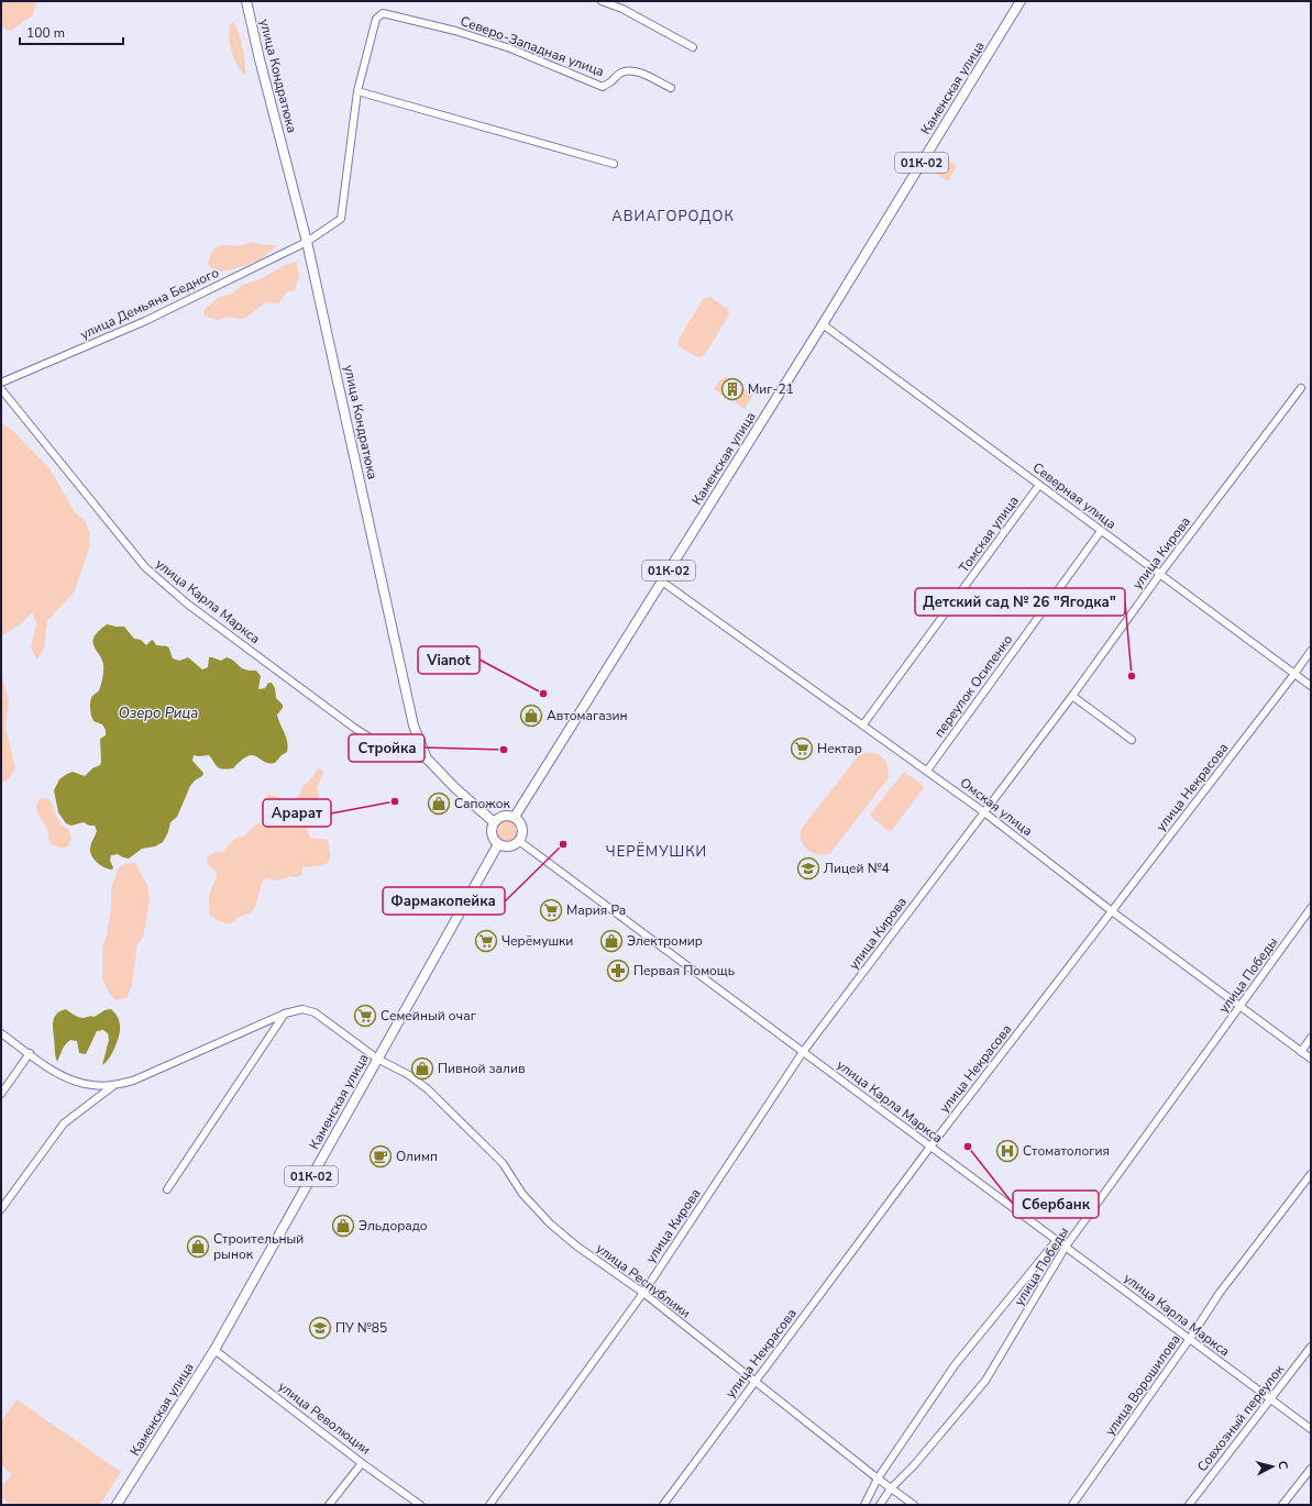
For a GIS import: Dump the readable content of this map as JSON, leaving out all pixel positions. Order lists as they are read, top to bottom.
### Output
{
  "streets": {
    "main road": ["улица Кондратюка", "Каменская улица", "01К-02"],
    "street": [
      "Северо-Западная улица",
      "улица Демьяна Бедного",
      "Северная улица",
      "Томская улица",
      "улица Кирова",
      "улица Карла Маркса",
      "переулок Осипенко",
      "улица Некрасова",
      "Омская улица",
      "улица Победы",
      "улица Республики",
      "улица Ворошилова",
      "улица Революции",
      "Совхозный переулок"
    ]
  },
  "crossings": [
    ["Северо-Западная улица", "улица Кондратюка"],
    ["Северо-Западная улица", "улица Демьяна Бедного"],
    ["улица Кондратюка", "Каменская улица"],
    ["улица Кондратюка", "улица Демьяна Бедного"],
    ["улица Кондратюка", "улица Карла Маркса"],
    ["Каменская улица", "Северная улица"],
    ["Каменская улица", "улица Карла Маркса"],
    ["Каменская улица", "Омская улица"],
    ["Каменская улица", "улица Республики"],
    ["Каменская улица", "улица Революции"],
    ["Северная улица", "Томская улица"],
    ["Северная улица", "улица Кирова"],
    ["Северная улица", "переулок Осипенко"],
    ["Северная улица", "улица Некрасова"],
    ["Томская улица", "Омская улица"],
    ["улица Кирова", "улица Карла Маркса"],
    ["улица Кирова", "Омская улица"],
    ["улица Кирова", "улица Республики"],
    ["улица Карла Маркса", "улица Некрасова"],
    ["улица Карла Маркса", "улица Победы"],
    ["улица Карла Маркса", "улица Ворошилова"],
    ["улица Карла Маркса", "Совхозный переулок"],
    ["переулок Осипенко", "Омская улица"],
    ["улица Некрасова", "Омская улица"],
    ["улица Некрасова", "улица Республики"],
    ["Омская улица", "улица Победы"],
    ["улица Победы", "улица Республики"]
  ],
  "districts": ["АВИАГОРОДОК", "ЧЕРЁМУШКИ"],
  "water": ["Озеро Рица"],
  "places": {
    "building": ["Миг-21"],
    "other": [
      "Детский сад № 26 \"Ягодка\"",
      "Vianot",
      "Стройка",
      "Арарат",
      "Фармакопейка",
      "Сбербанк"
    ],
    "shop": [
      "Автомагазин",
      "Сапожок",
      "Электромир",
      "Пивной залив",
      "Эльдорадо",
      "Строительный рынок"
    ],
    "supermarket": [
      "Нектар",
      "Мария Ра",
      "Черёмушки",
      "Семейный очаг"
    ],
    "school or university": ["Лицей №4", "ПУ №85"],
    "pharmacy": ["Первая Помощь"],
    "hospital": ["Стоматология"],
    "cafe": ["Олимп"]
  },
  "scale_bar": "100 m",
  "north": "right"
}
